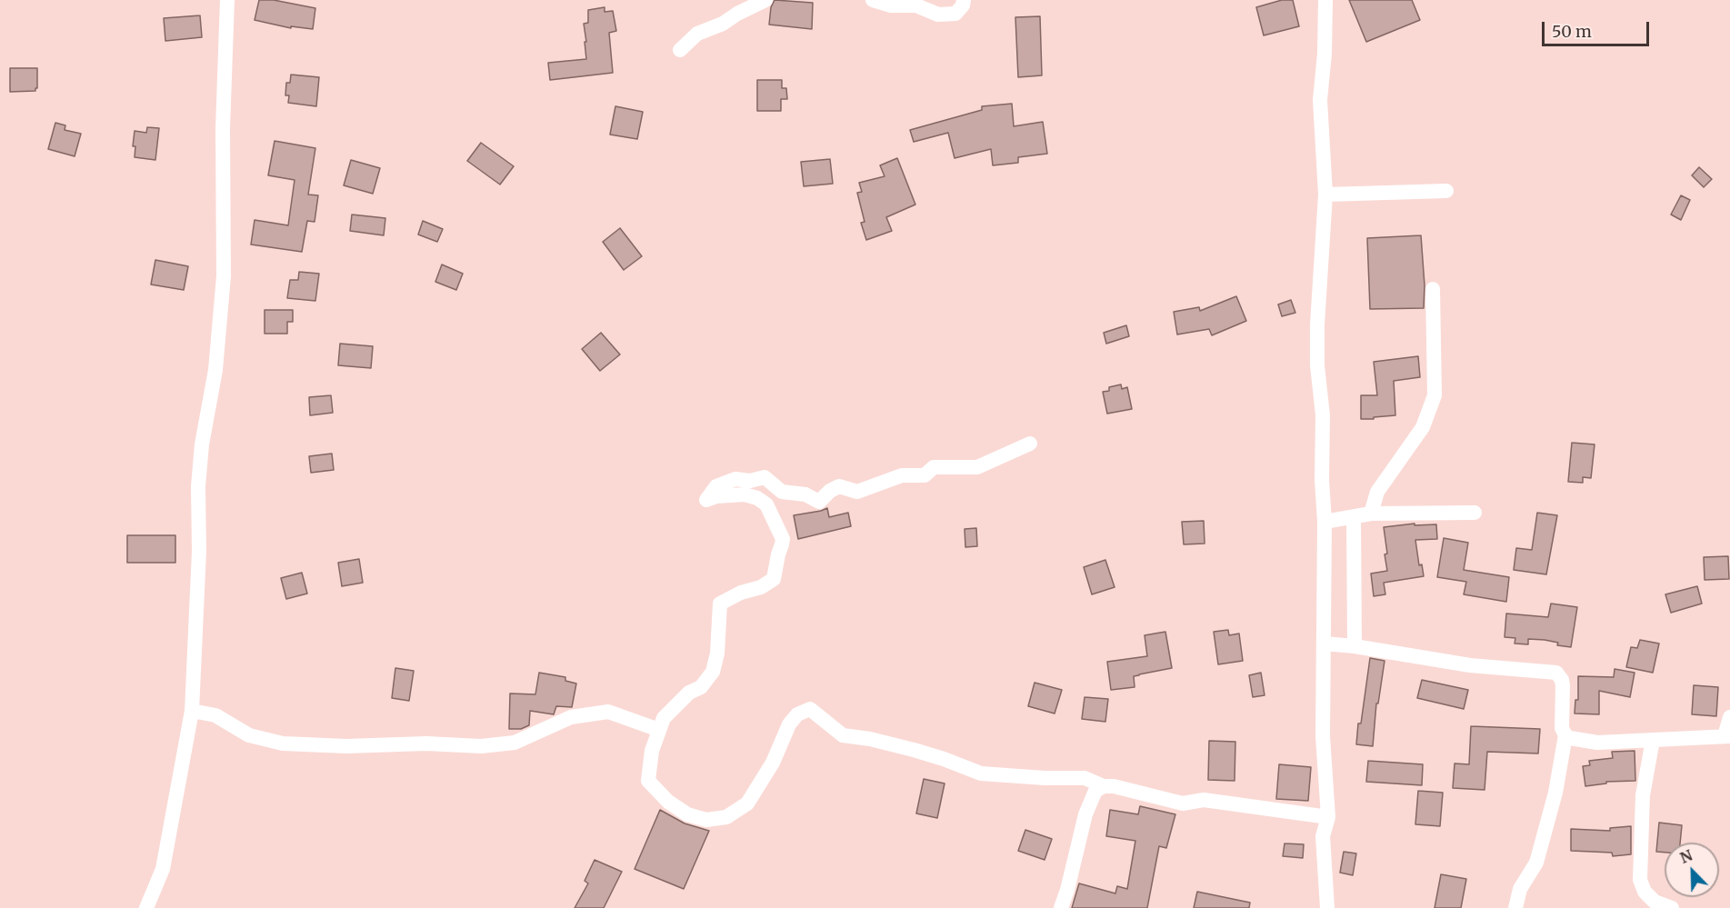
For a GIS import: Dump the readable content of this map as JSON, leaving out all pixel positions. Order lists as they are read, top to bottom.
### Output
{
  "scale_bar": "50 m",
  "north": "top left"
}
